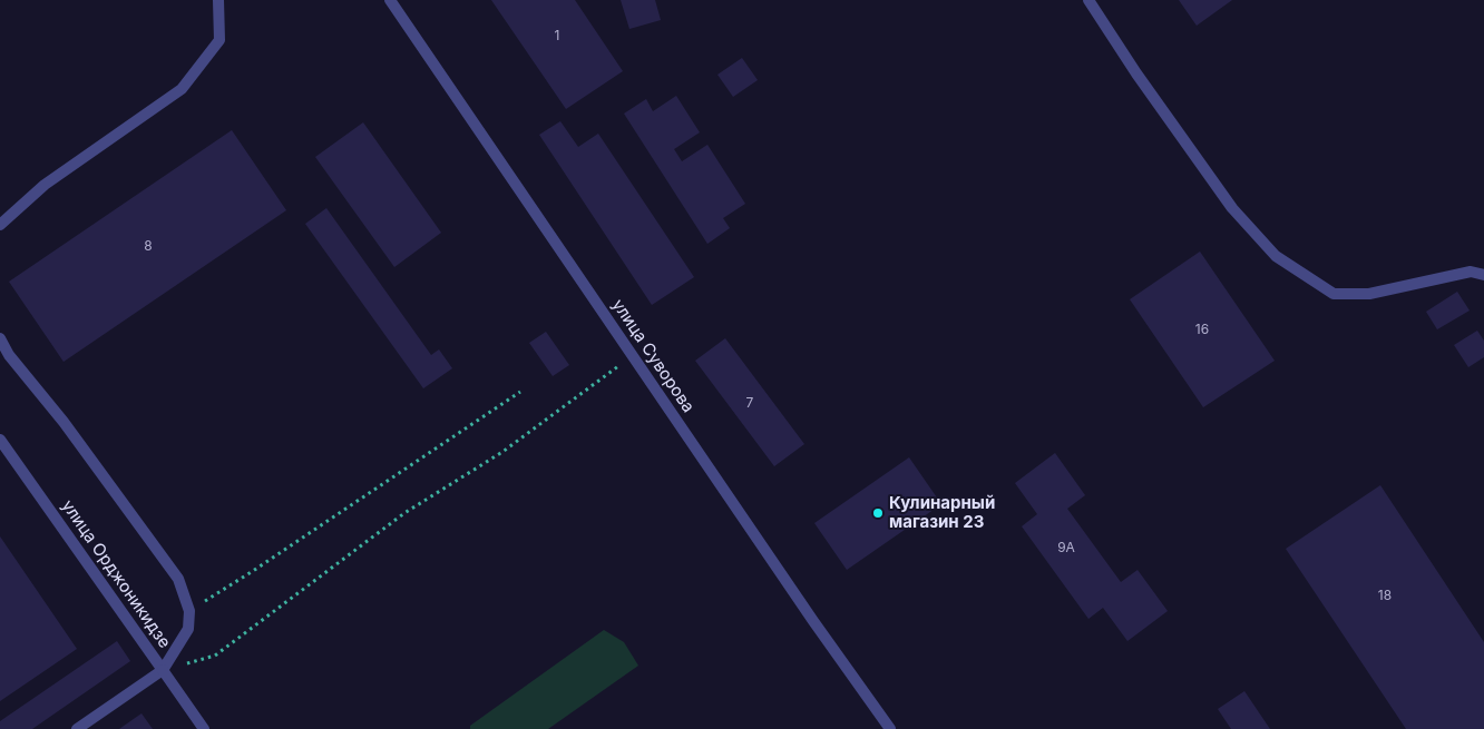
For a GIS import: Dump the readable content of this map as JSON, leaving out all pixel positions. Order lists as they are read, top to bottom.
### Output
{
  "streets": {
    "street": ["улица Суворова", "улица Орджоникидзе"]
  },
  "places": ["Кулинарный магазин 23"],
  "house_numbers": [
    "1",
    "8",
    "16",
    "7",
    "9А",
    "18"
  ]
}
